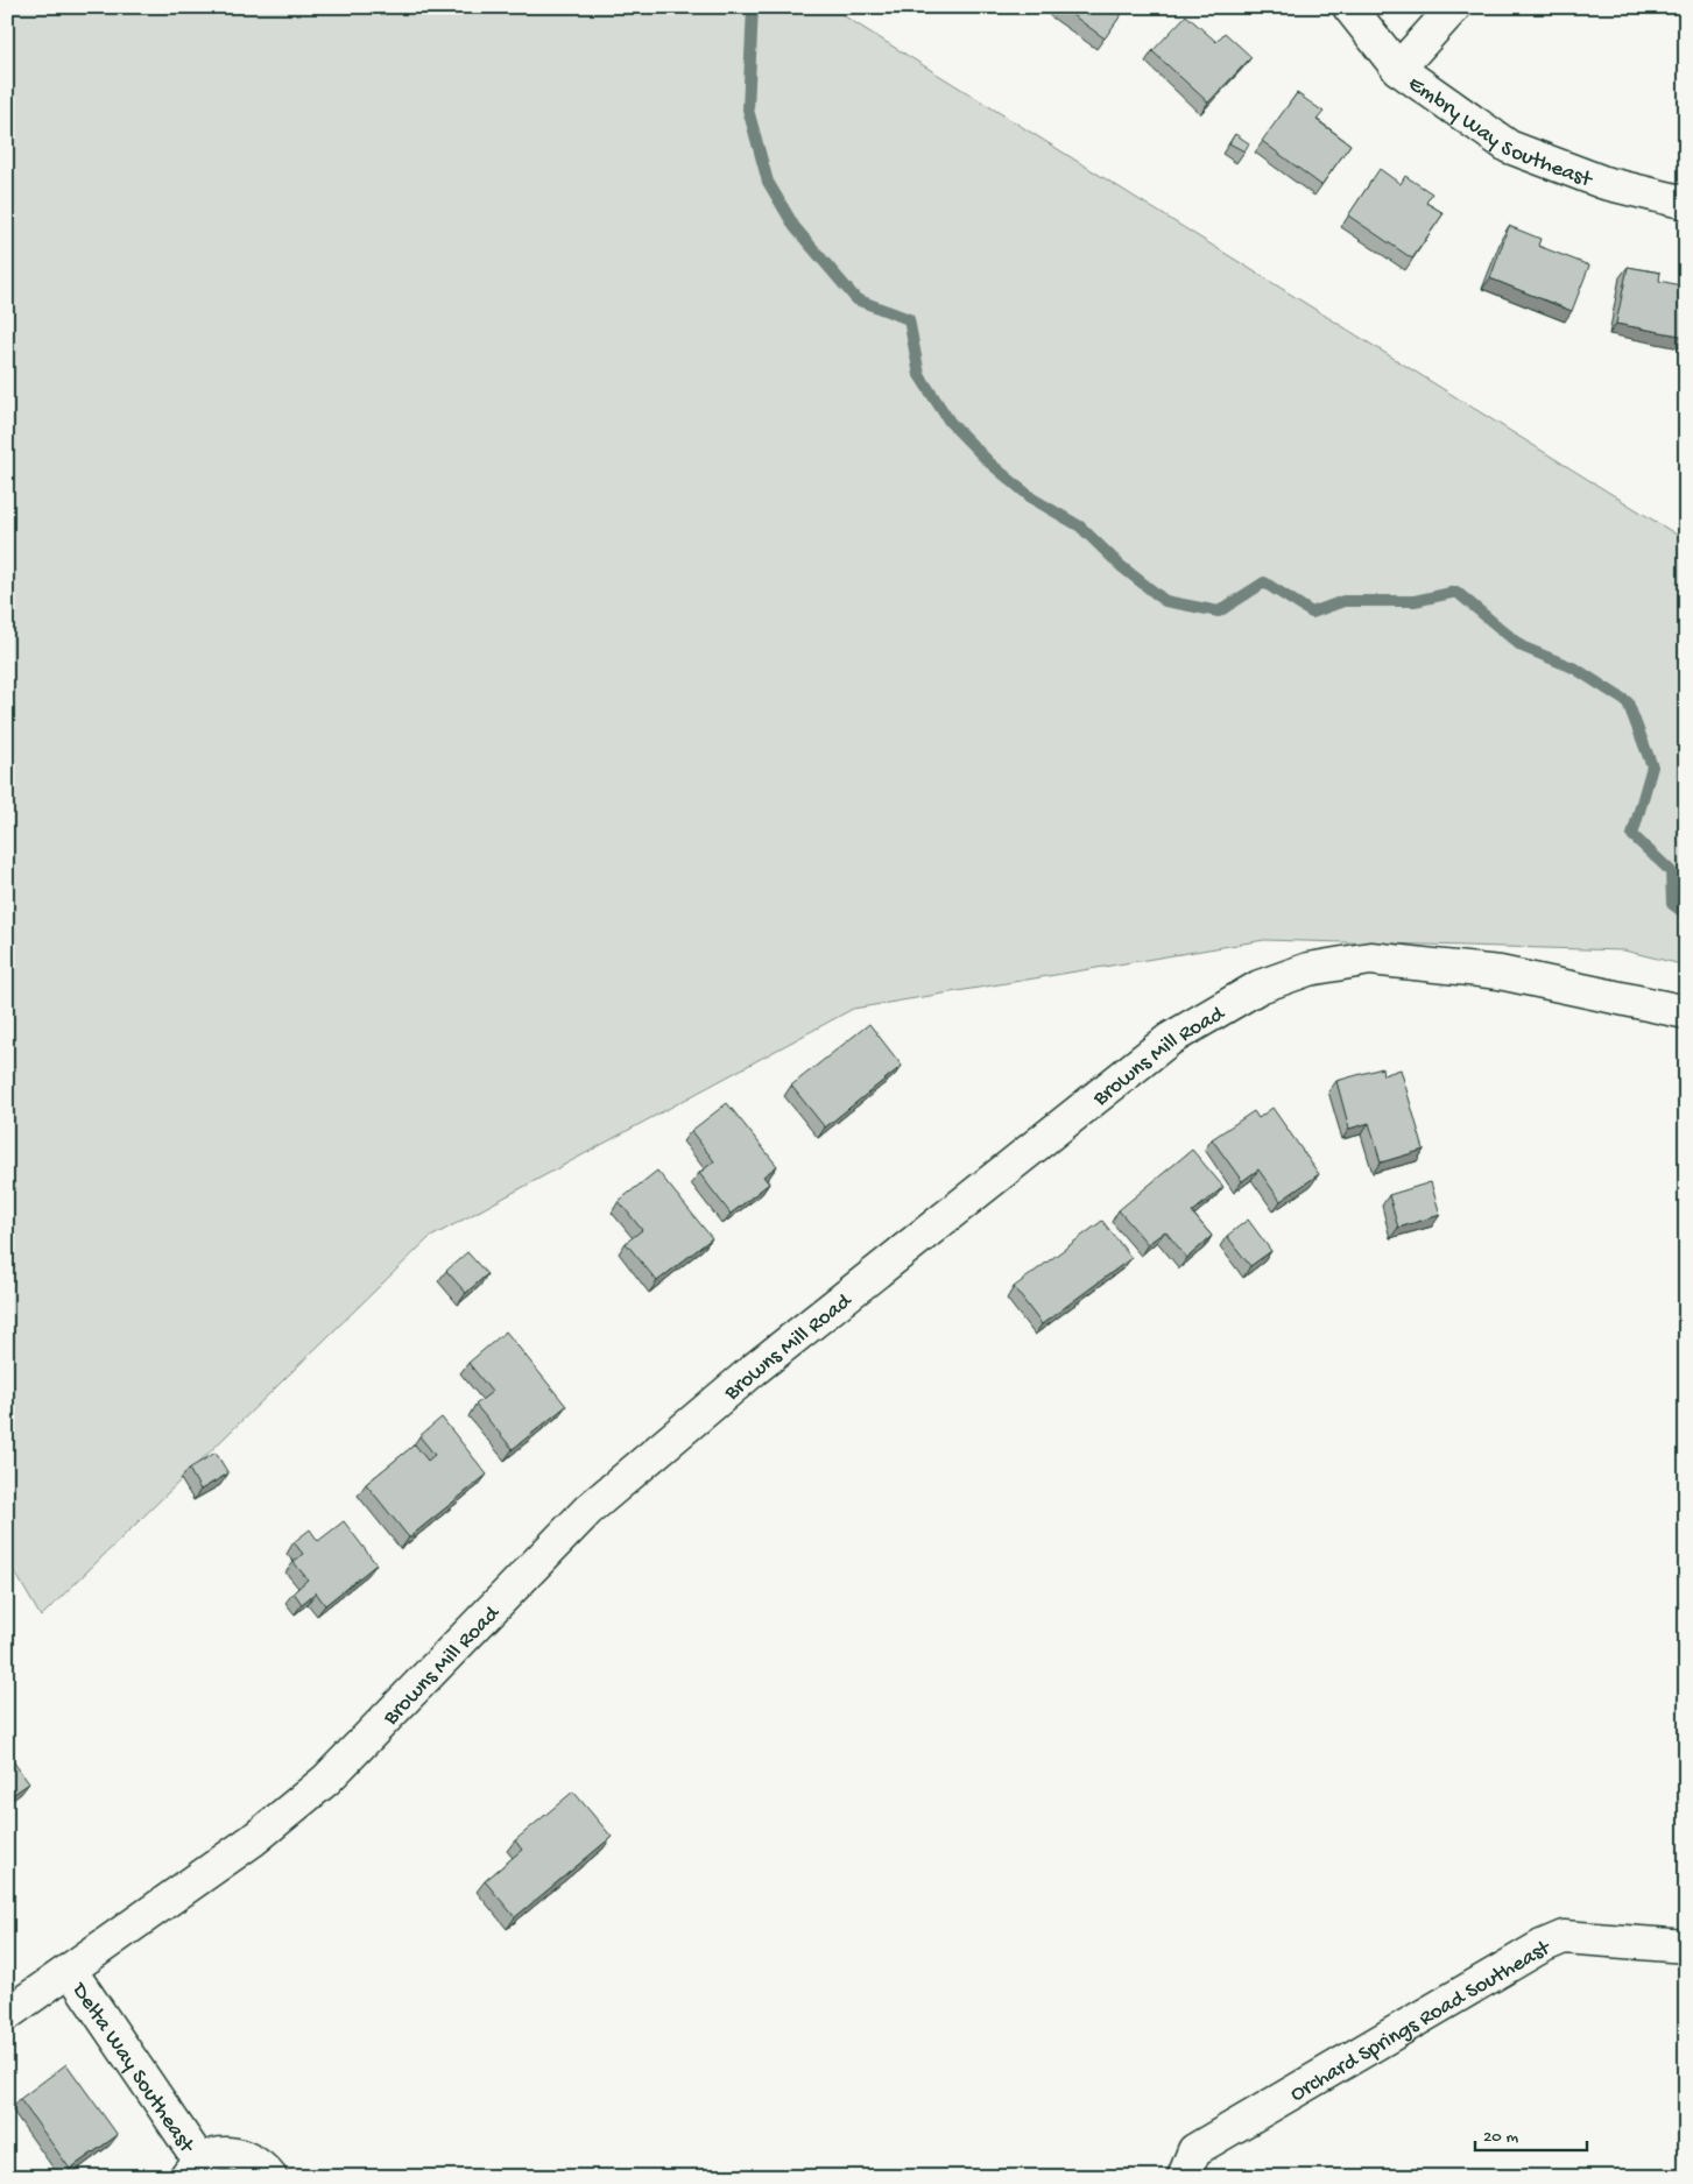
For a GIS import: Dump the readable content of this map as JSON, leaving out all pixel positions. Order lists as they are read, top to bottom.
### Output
{
  "streets": {
    "street": [
      "Embry Way Southeast",
      "Browns Mill Road",
      "Orchard Springs Road Southeast",
      "Delta Way Southeast"
    ]
  },
  "crossings": [
    ["Browns Mill Road", "Delta Way Southeast"]
  ],
  "scale_bar": "20 m"
}
